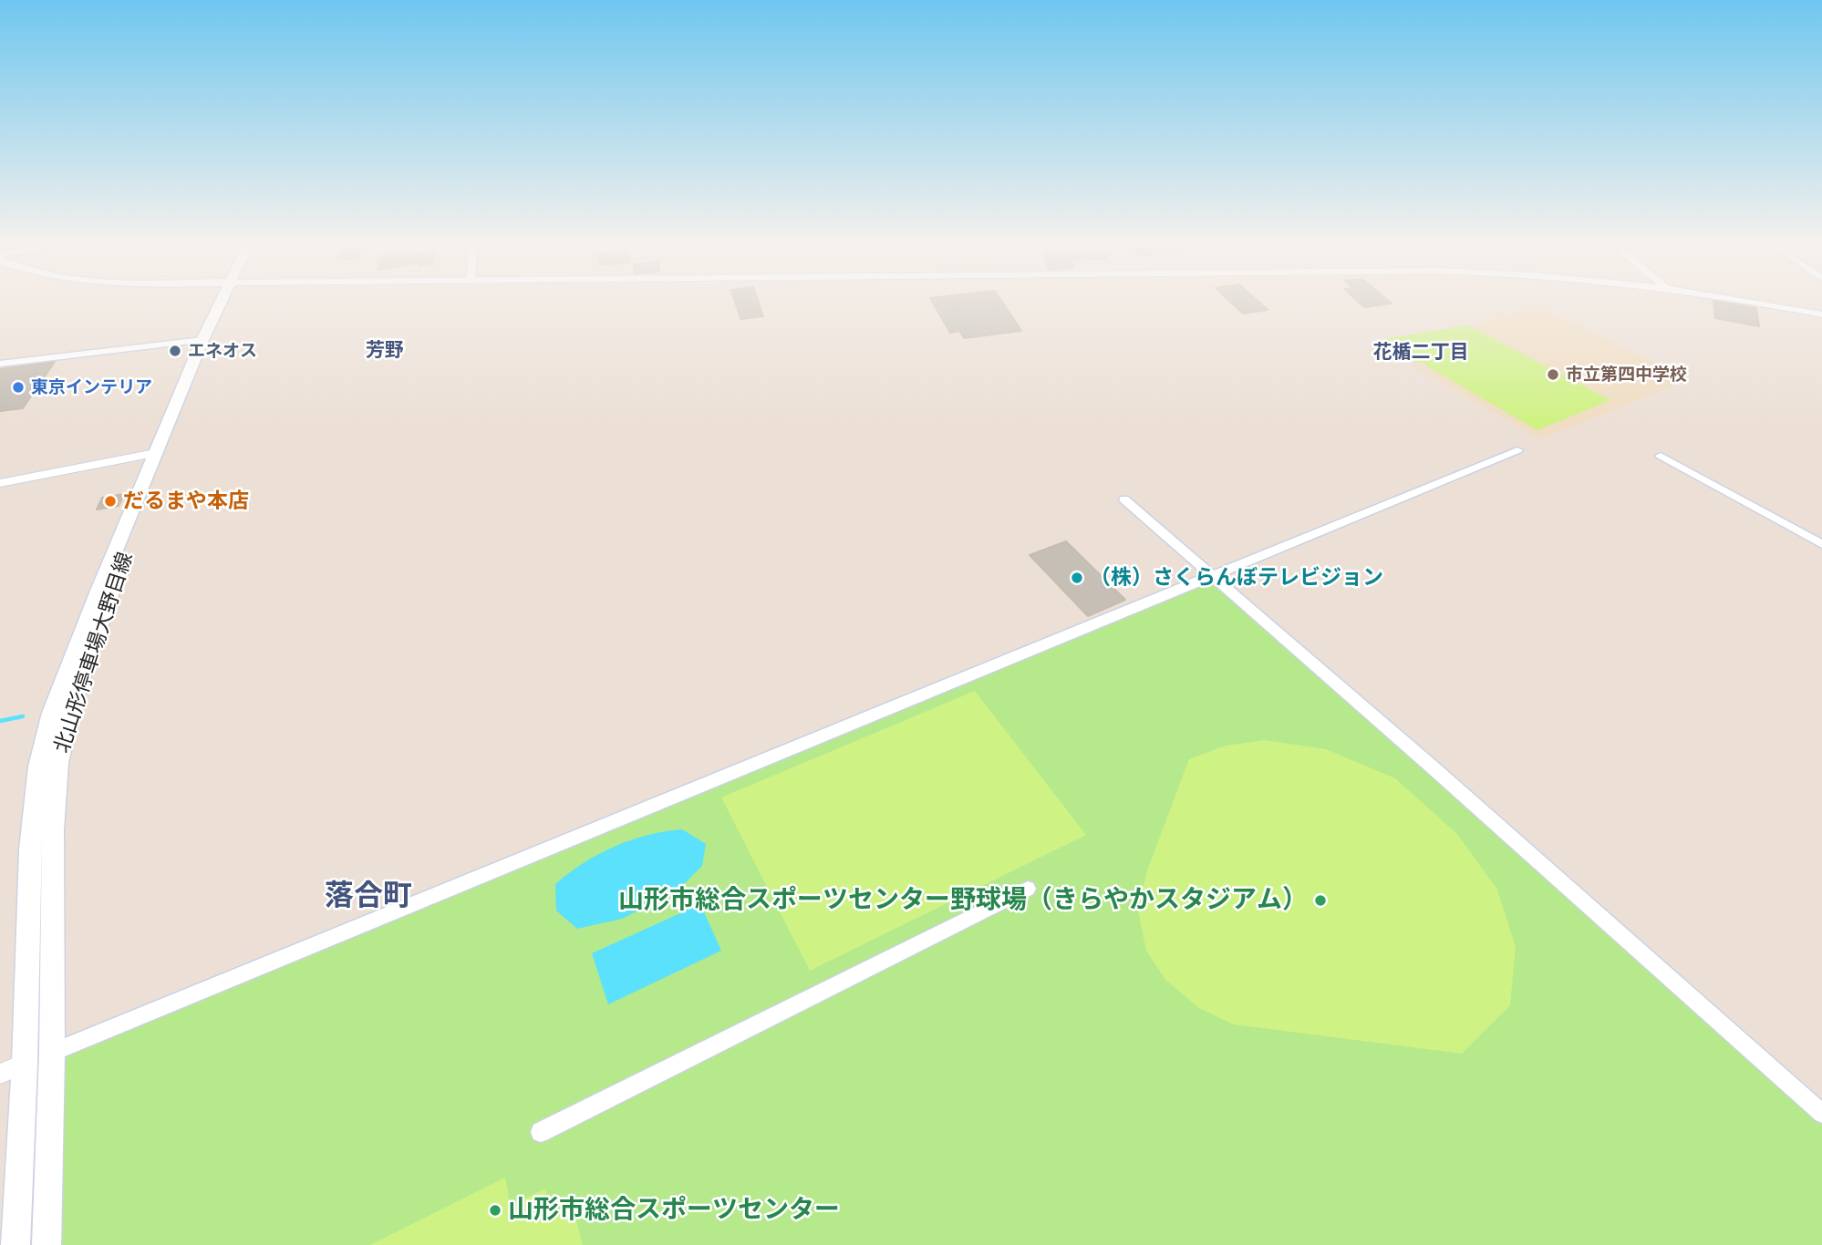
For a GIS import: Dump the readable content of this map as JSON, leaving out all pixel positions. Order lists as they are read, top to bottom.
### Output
{
  "streets": {
    "main road": ["北山形停車場大野目線"]
  },
  "districts": ["芳野", "花楯二丁目", "落合町"],
  "places": [
    "エネオス",
    "市立第四中学校",
    "東京インテリア",
    "だるまや本店",
    "（株）さくらんぼテレビジョン",
    "山形市総合スポーツセンター野球場（きらやかスタジアム）",
    "山形市総合スポーツセンター"
  ]
}
